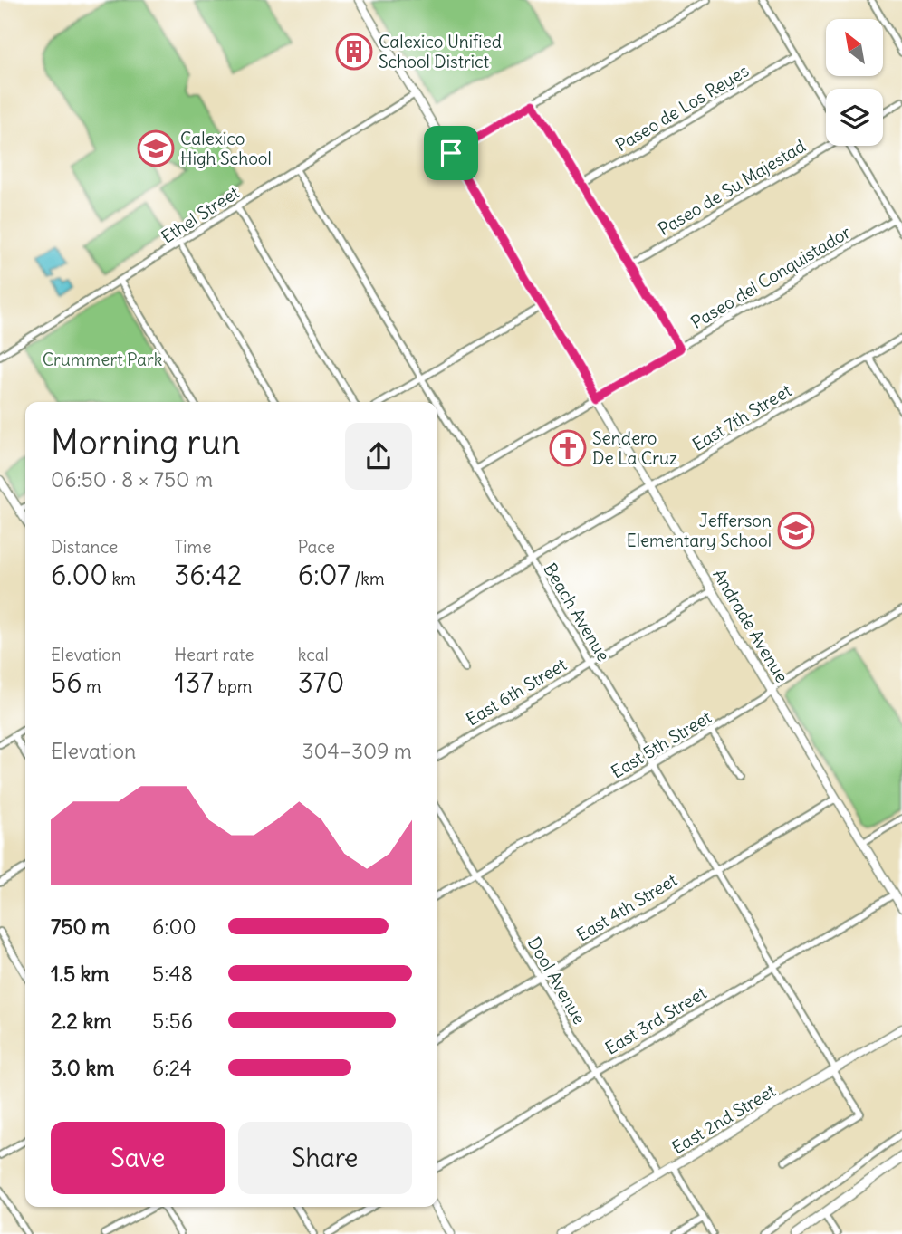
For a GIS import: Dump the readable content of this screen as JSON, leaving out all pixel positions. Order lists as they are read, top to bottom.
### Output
{
  "streets": {
    "street": [
      "Paseo de Los Reyes",
      "Paseo de Su Majestad",
      "Ethel Street",
      "Paseo del Conquistador",
      "East 7th Street",
      "Beach Avenue",
      "Andrade Avenue",
      "East 6th Street",
      "East 5th Street",
      "East 4th Street",
      "Dool Avenue",
      "East 3rd Street",
      "East 2nd Street"
    ]
  },
  "crossings": [
    ["Ethel Street", "Beach Avenue"],
    ["Ethel Street", "Andrade Avenue"],
    ["Paseo del Conquistador", "Beach Avenue"],
    ["Paseo del Conquistador", "Andrade Avenue"],
    ["East 7th Street", "Beach Avenue"],
    ["East 7th Street", "Andrade Avenue"],
    ["Beach Avenue", "East 6th Street"],
    ["Beach Avenue", "East 5th Street"],
    ["Beach Avenue", "East 4th Street"],
    ["Beach Avenue", "East 3rd Street"],
    ["Beach Avenue", "East 2nd Street"],
    ["Andrade Avenue", "East 6th Street"],
    ["Andrade Avenue", "East 5th Street"],
    ["Andrade Avenue", "East 4th Street"],
    ["Andrade Avenue", "East 3rd Street"],
    ["East 5th Street", "Dool Avenue"],
    ["East 4th Street", "Dool Avenue"],
    ["Dool Avenue", "East 3rd Street"],
    ["Dool Avenue", "East 2nd Street"]
  ],
  "parks": ["Crummert Park"],
  "places": {
    "building": ["Calexico Unified School District"],
    "school or university": ["Calexico High School", "Jefferson Elementary School"],
    "church": ["Sendero De La Cruz"]
  },
  "north": "top left",
  "page": {
    "heading": ["Morning run", "06:50 · 8 × 750 m"],
    "stats": [
      ["Distance", "6.00 km"],
      ["Time", "36:42"],
      ["Pace", "6:07 /km"],
      ["Elevation", "56 m"],
      ["Heart rate", "137 bpm"],
      ["kcal", "370"]
    ],
    "chart": ["Elevation", "304–309 m"],
    "list": [
      {
        "name": "750 m",
        "note": "6:00"
      },
      {
        "name": "1.5 km",
        "note": "5:48"
      },
      {
        "name": "2.2 km",
        "note": "5:56"
      },
      {
        "name": "3.0 km",
        "note": "6:24"
      }
    ],
    "buttons": ["Save", "Share"]
  }
}
